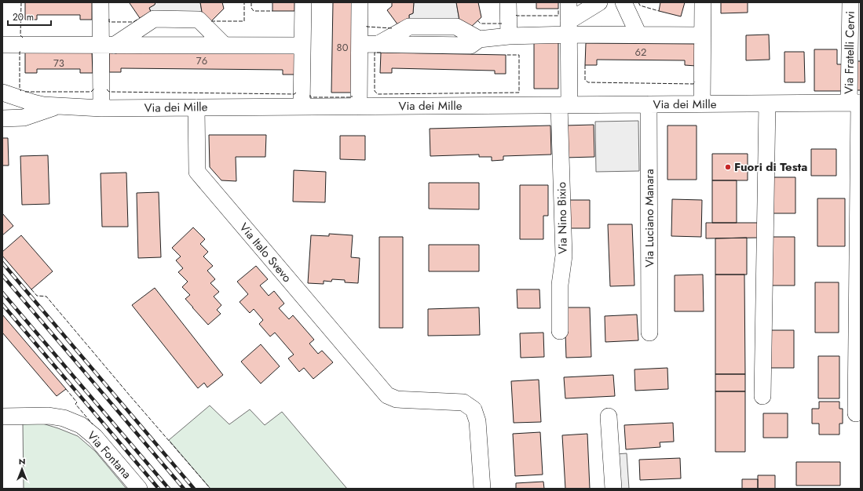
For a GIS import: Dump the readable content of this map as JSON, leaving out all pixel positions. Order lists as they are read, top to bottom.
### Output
{
  "streets": {
    "street": [
      "Via Fratelli Cervi",
      "Via dei Mille",
      "Via Nino Bixio",
      "Via Luciano Manara",
      "Via Italo Svevo",
      "Via Fontana"
    ]
  },
  "crossings": [
    ["Via Fratelli Cervi", "Via dei Mille"],
    ["Via dei Mille", "Via Nino Bixio"],
    ["Via dei Mille", "Via Luciano Manara"],
    ["Via dei Mille", "Via Italo Svevo"]
  ],
  "places": ["Fuori di Testa"],
  "house_numbers": [
    "80",
    "62",
    "76",
    "73"
  ],
  "scale_bar": "20 m",
  "north": "top"
}
